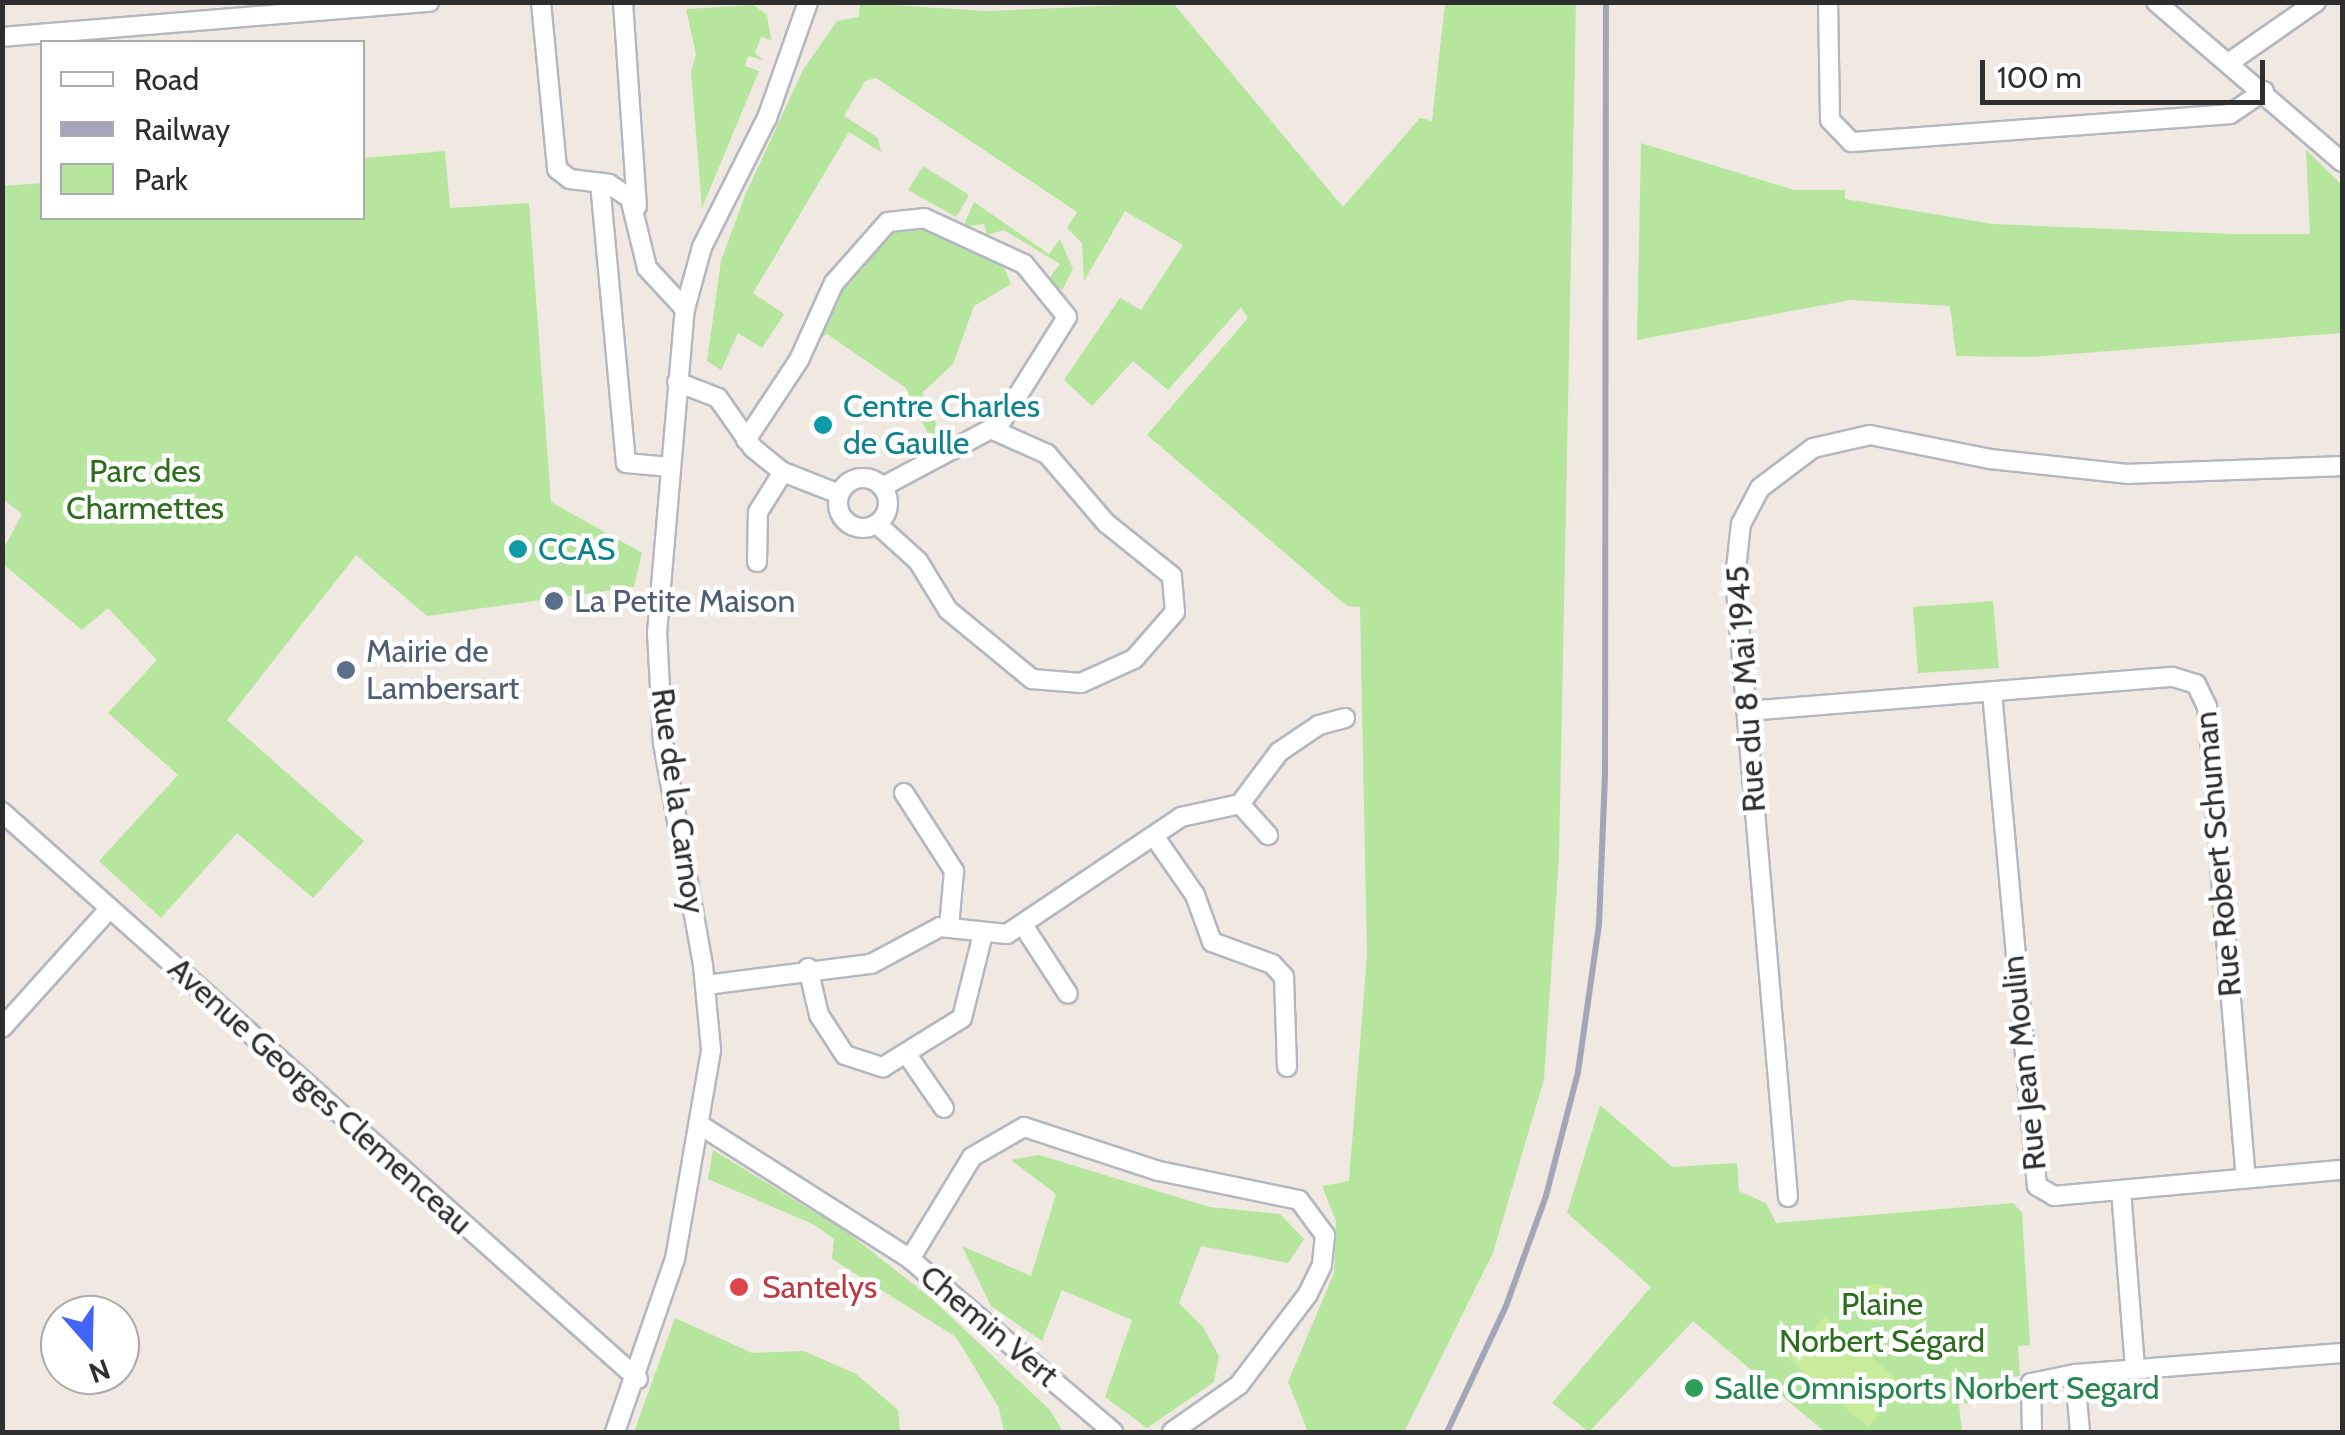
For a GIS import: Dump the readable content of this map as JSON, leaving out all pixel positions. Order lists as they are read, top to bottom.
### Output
{
  "streets": {
    "street": [
      "Rue du 8 Mai 1945",
      "Rue de la Carnoy",
      "Rue Robert Schuman",
      "Rue Jean Moulin",
      "Avenue Georges Clemenceau",
      "Chemin Vert"
    ]
  },
  "crossings": [
    ["Rue du 8 Mai 1945", "Rue Robert Schuman"],
    ["Rue de la Carnoy", "Avenue Georges Clemenceau"],
    ["Rue de la Carnoy", "Chemin Vert"],
    ["Rue Robert Schuman", "Rue Jean Moulin"]
  ],
  "parks": ["Parc des Charmettes", "Plaine Norbert Ségard"],
  "places": [
    "Centre Charles de Gaulle",
    "CCAS",
    "La Petite Maison",
    "Mairie de Lambersart",
    "Santelys",
    "Salle Omnisports Norbert Segard"
  ],
  "legend": ["Road", "Railway", "Park"],
  "scale_bar": "100 m",
  "north": "bottom"
}
